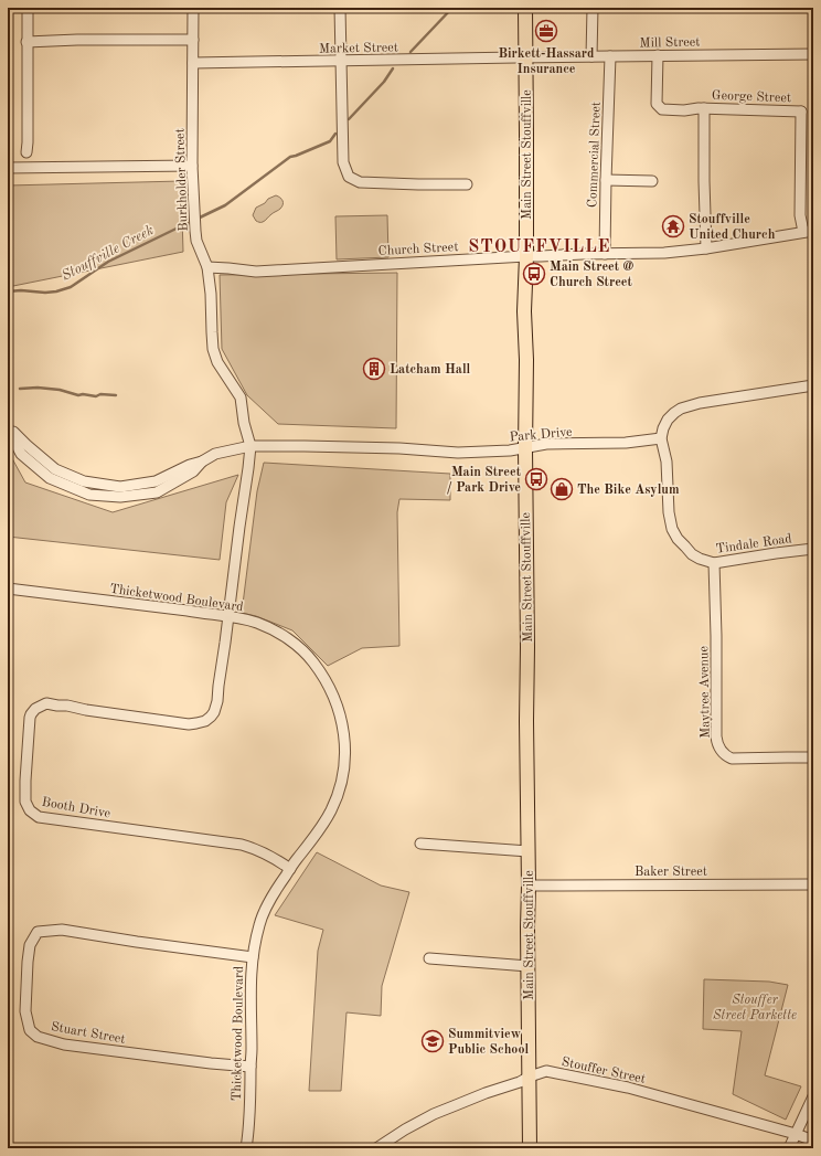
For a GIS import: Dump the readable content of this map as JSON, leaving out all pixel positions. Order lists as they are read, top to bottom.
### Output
{
  "streets": {
    "main road": ["Main Street Stouffville"],
    "street": [
      "Mill Street",
      "Market Street",
      "George Street",
      "Commercial Street",
      "Burkholder Street",
      "Church Street",
      "Park Drive",
      "Tindale Road",
      "Thicketwood Boulevard",
      "Maytree Avenue",
      "Booth Drive",
      "Baker Street",
      "Stuart Street",
      "Stouffer Street"
    ]
  },
  "crossings": [
    ["Mill Street", "Market Street"],
    ["Mill Street", "George Street"],
    ["Mill Street", "Main Street Stouffville"],
    ["Mill Street", "Commercial Street"],
    ["Market Street", "Main Street Stouffville"],
    ["Market Street", "Burkholder Street"],
    ["George Street", "Church Street"],
    ["Main Street Stouffville", "Church Street"],
    ["Main Street Stouffville", "Park Drive"],
    ["Main Street Stouffville", "Baker Street"],
    ["Main Street Stouffville", "Stouffer Street"],
    ["Commercial Street", "Church Street"],
    ["Burkholder Street", "Church Street"],
    ["Burkholder Street", "Park Drive"],
    ["Park Drive", "Tindale Road"],
    ["Tindale Road", "Maytree Avenue"],
    ["Thicketwood Boulevard", "Booth Drive"],
    ["Thicketwood Boulevard", "Stuart Street"]
  ],
  "districts": ["STOUFFVILLE"],
  "water": ["Stouffville Creek"],
  "parks": ["Stouffer Street Parkette"],
  "places": {
    "office": ["Birkett-Hassard Insurance"],
    "temple": ["Stouffville United Church"],
    "bus stop": ["Main Street @ Church Street", "Main Street / Park Drive"],
    "building": ["Latcham Hall"],
    "shop": ["The Bike Asylum"],
    "school or university": ["Summitview Public School"]
  }
}
